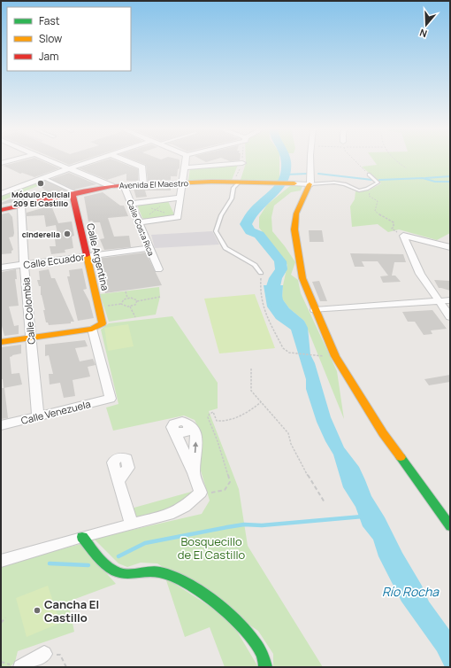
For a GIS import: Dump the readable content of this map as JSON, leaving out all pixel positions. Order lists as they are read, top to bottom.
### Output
{
  "streets": {
    "street": [
      "Avenida El Maestro",
      "Calle Costa Rica",
      "Calle Argentina",
      "Calle Ecuador",
      "Calle Colombia",
      "Calle Venezuela"
    ]
  },
  "crossings": [
    ["Avenida El Maestro", "Calle Costa Rica"],
    ["Avenida El Maestro", "Calle Argentina"],
    ["Avenida El Maestro", "Calle Colombia"],
    ["Calle Costa Rica", "Calle Ecuador"],
    ["Calle Argentina", "Calle Ecuador"],
    ["Calle Argentina", "Calle Venezuela"],
    ["Calle Ecuador", "Calle Colombia"],
    ["Calle Colombia", "Calle Venezuela"]
  ],
  "water": ["Río Rocha"],
  "parks": ["Bosquecillo de El Castillo"],
  "places": ["Módulo Policial 209 El Castillo", "cinderella", "Cancha El Castillo"],
  "legend": ["Fast", "Slow", "Jam"],
  "north": "bottom"
}
